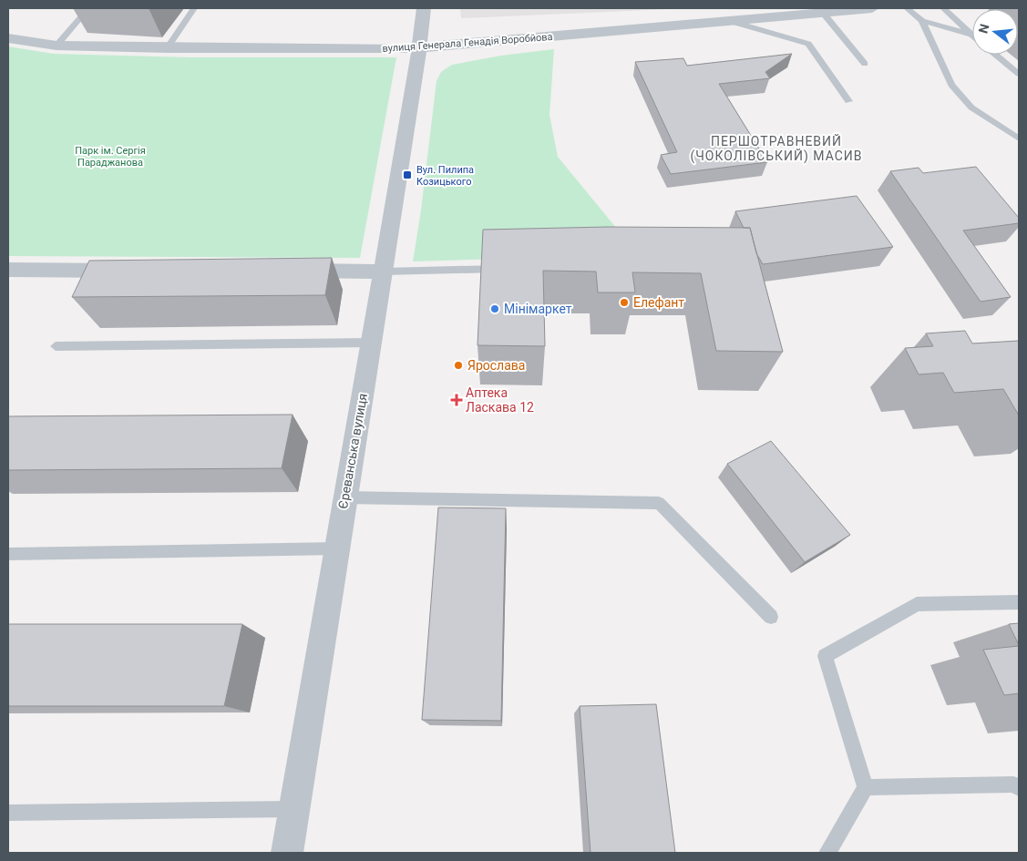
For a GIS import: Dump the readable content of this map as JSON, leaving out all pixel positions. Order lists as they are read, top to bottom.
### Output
{
  "streets": {
    "street": ["вулиця Генерала Генадія Воробйова", "Єреванська вулиця"]
  },
  "crossings": [
    ["вулиця Генерала Генадія Воробйова", "Єреванська вулиця"]
  ],
  "districts": ["ПЕРШОТРАВНЕВИЙ (ЧОКОЛІВСЬКИЙ) МАСИВ"],
  "parks": ["Парк ім. Сергія Параджанова"],
  "places": {
    "transit": ["Вул. Пилипа Козицького"],
    "other": ["Елефант", "Мінімаркет", "Ярослава"],
    "health": ["Аптека Ласкава 12"]
  },
  "north": "left"
}
